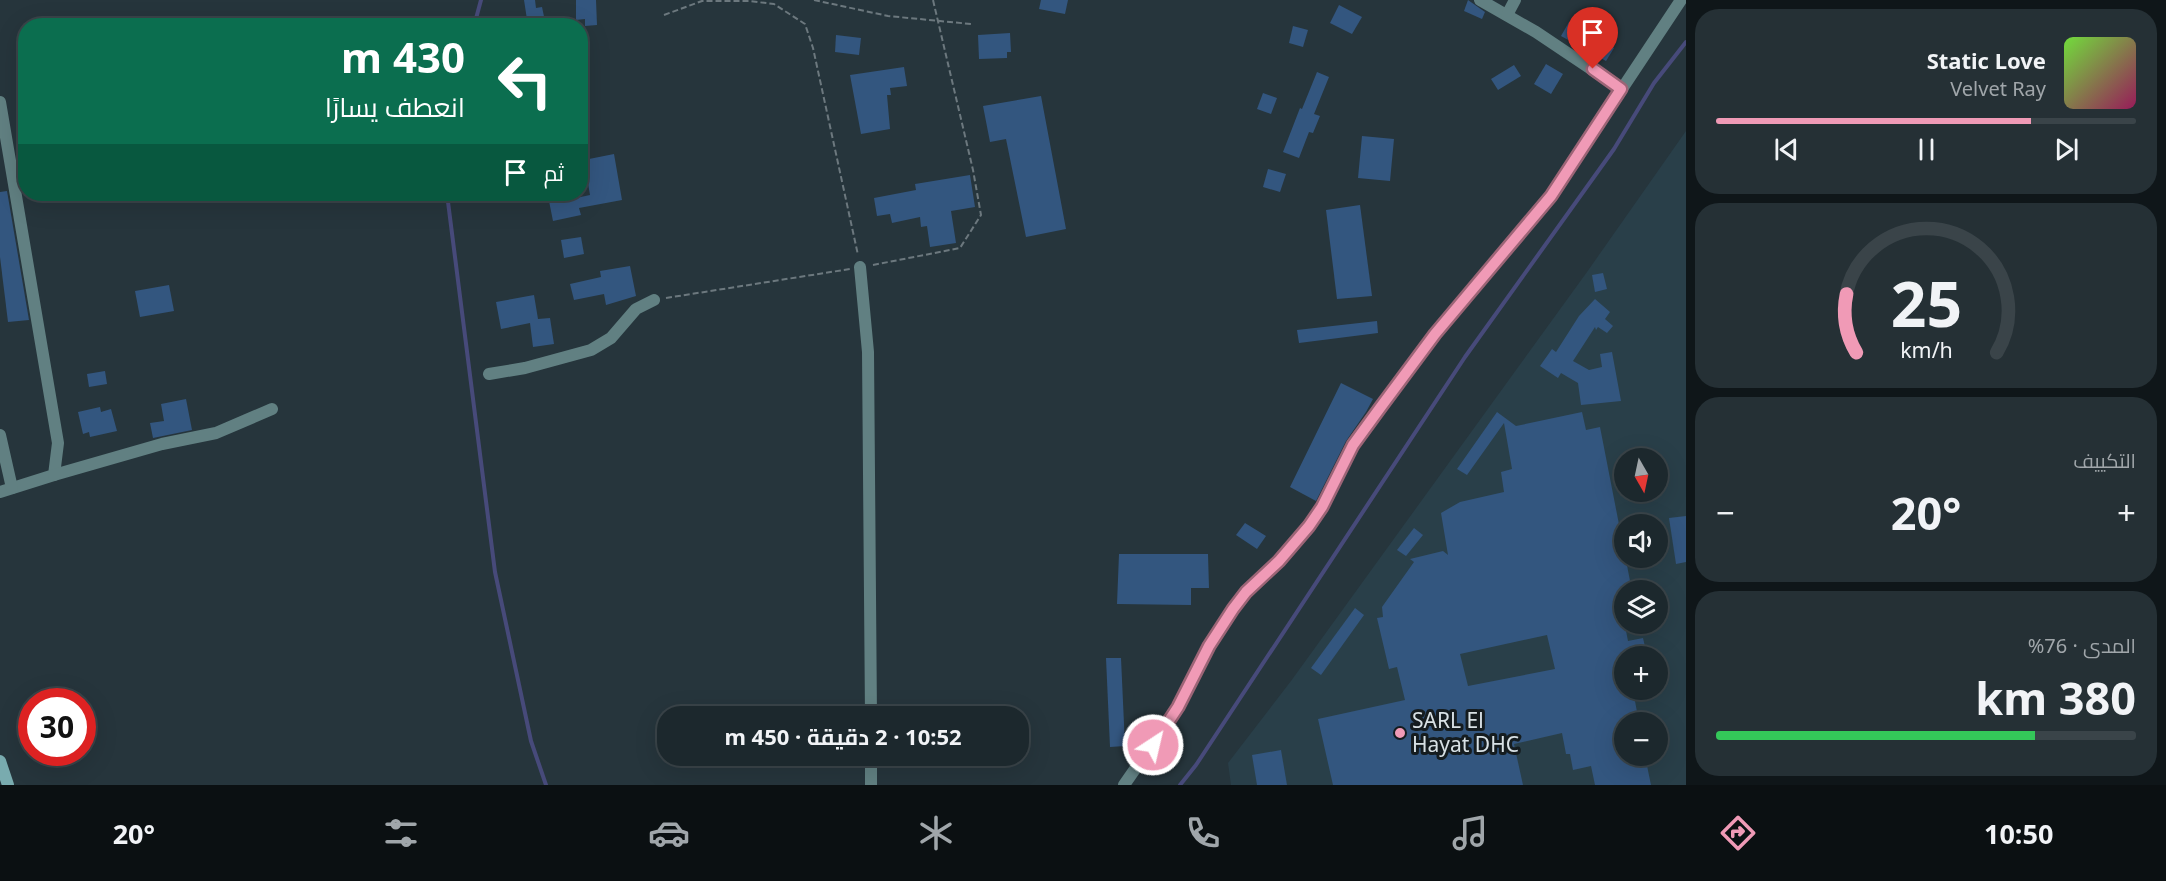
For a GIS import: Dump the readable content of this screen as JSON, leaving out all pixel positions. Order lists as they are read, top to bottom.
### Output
{
  "places": ["SARL El Hayat DHC"],
  "north": "bottom",
  "page": {
    "turn": ["430 m", "انعطف يسارًا"],
    "song": ["Static Love", "Velvet Ray"],
    "then": "ثم",
    "tile": [
      "التكييف",
      ["المدى · 76%", "380 km"]
    ],
    "map_buttons": ["+", "−"],
    "heat": ["−", "20°", "+"],
    "limit": "30",
    "trip": "10:52 · 2 دقيقة · 450 m",
    "tabs": ["10:50", "20°"],
    "gauge": ["25", "km/h"]
  }
}
